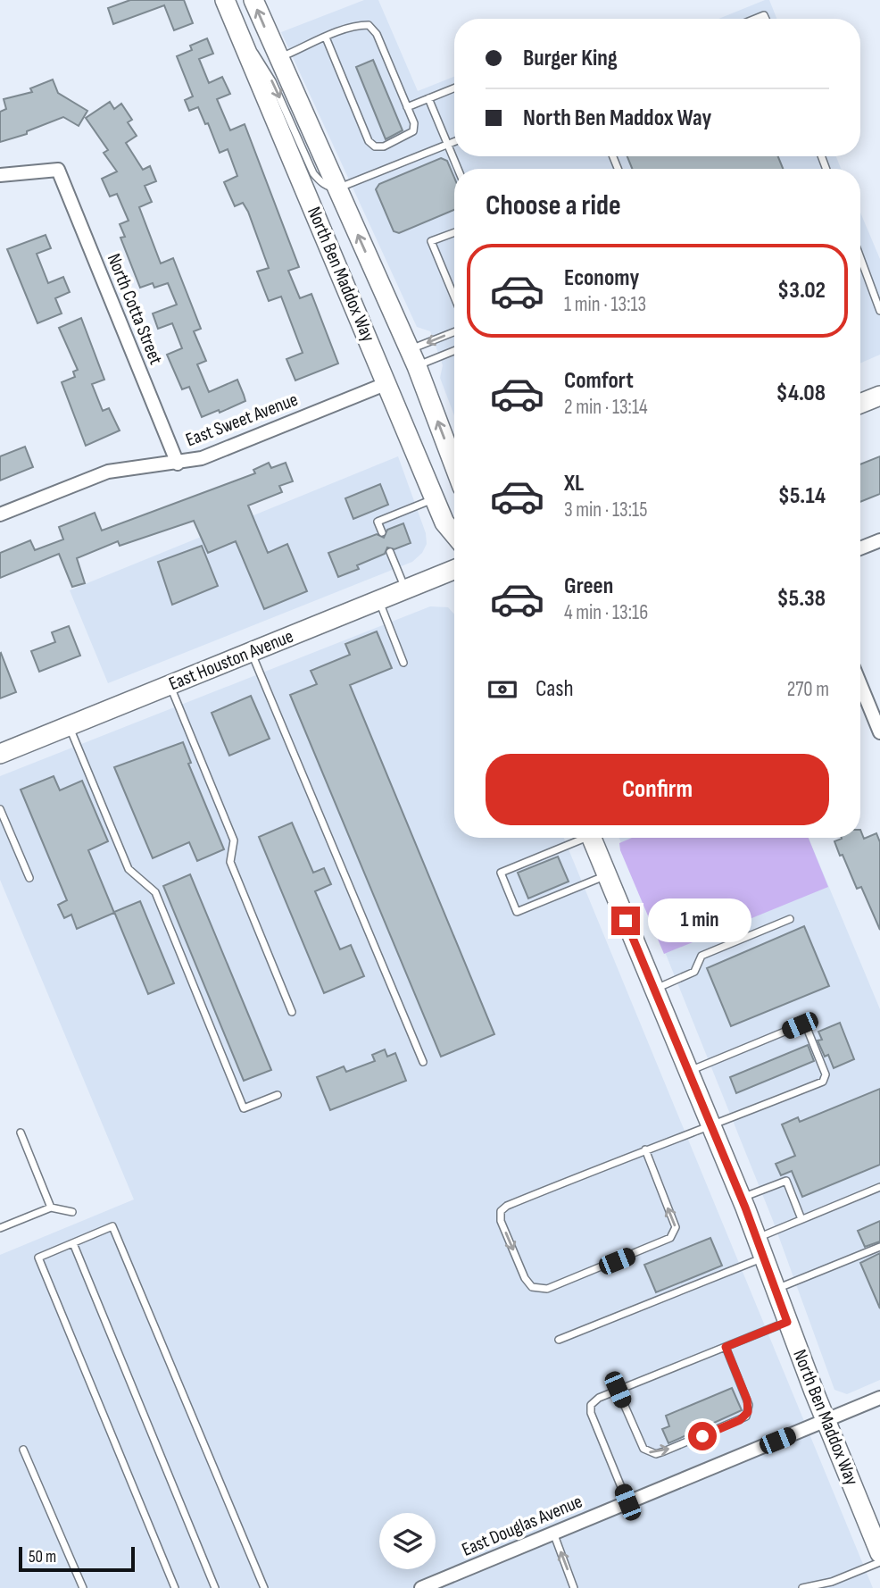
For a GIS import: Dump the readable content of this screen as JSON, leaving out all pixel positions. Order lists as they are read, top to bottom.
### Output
{
  "streets": {
    "main road": ["North Ben Maddox Way", "East Houston Avenue"],
    "street": ["North Cotta Street", "East Sweet Avenue", "East Douglas Avenue"]
  },
  "crossings": [
    ["North Ben Maddox Way", "East Sweet Avenue"],
    ["North Ben Maddox Way", "East Douglas Avenue"],
    ["North Cotta Street", "East Sweet Avenue"]
  ],
  "scale_bar": "50 m",
  "page": {
    "banner": ["Burger King", "North Ben Maddox Way"],
    "heading": "Choose a ride",
    "list": [
      {
        "name": "Economy",
        "note": "1 min · 13:13",
        "value": "$3.02"
      },
      {
        "name": "Comfort",
        "note": "2 min · 13:14",
        "value": "$4.08"
      },
      {
        "name": "XL",
        "note": "3 min · 13:15",
        "value": "$5.14"
      },
      {
        "name": "Green",
        "note": "4 min · 13:16",
        "value": "$5.38"
      }
    ],
    "pay": ["Cash", "270 m"],
    "buttons": "Confirm",
    "bubble": "1 min",
    "scale": "50 m"
  }
}
